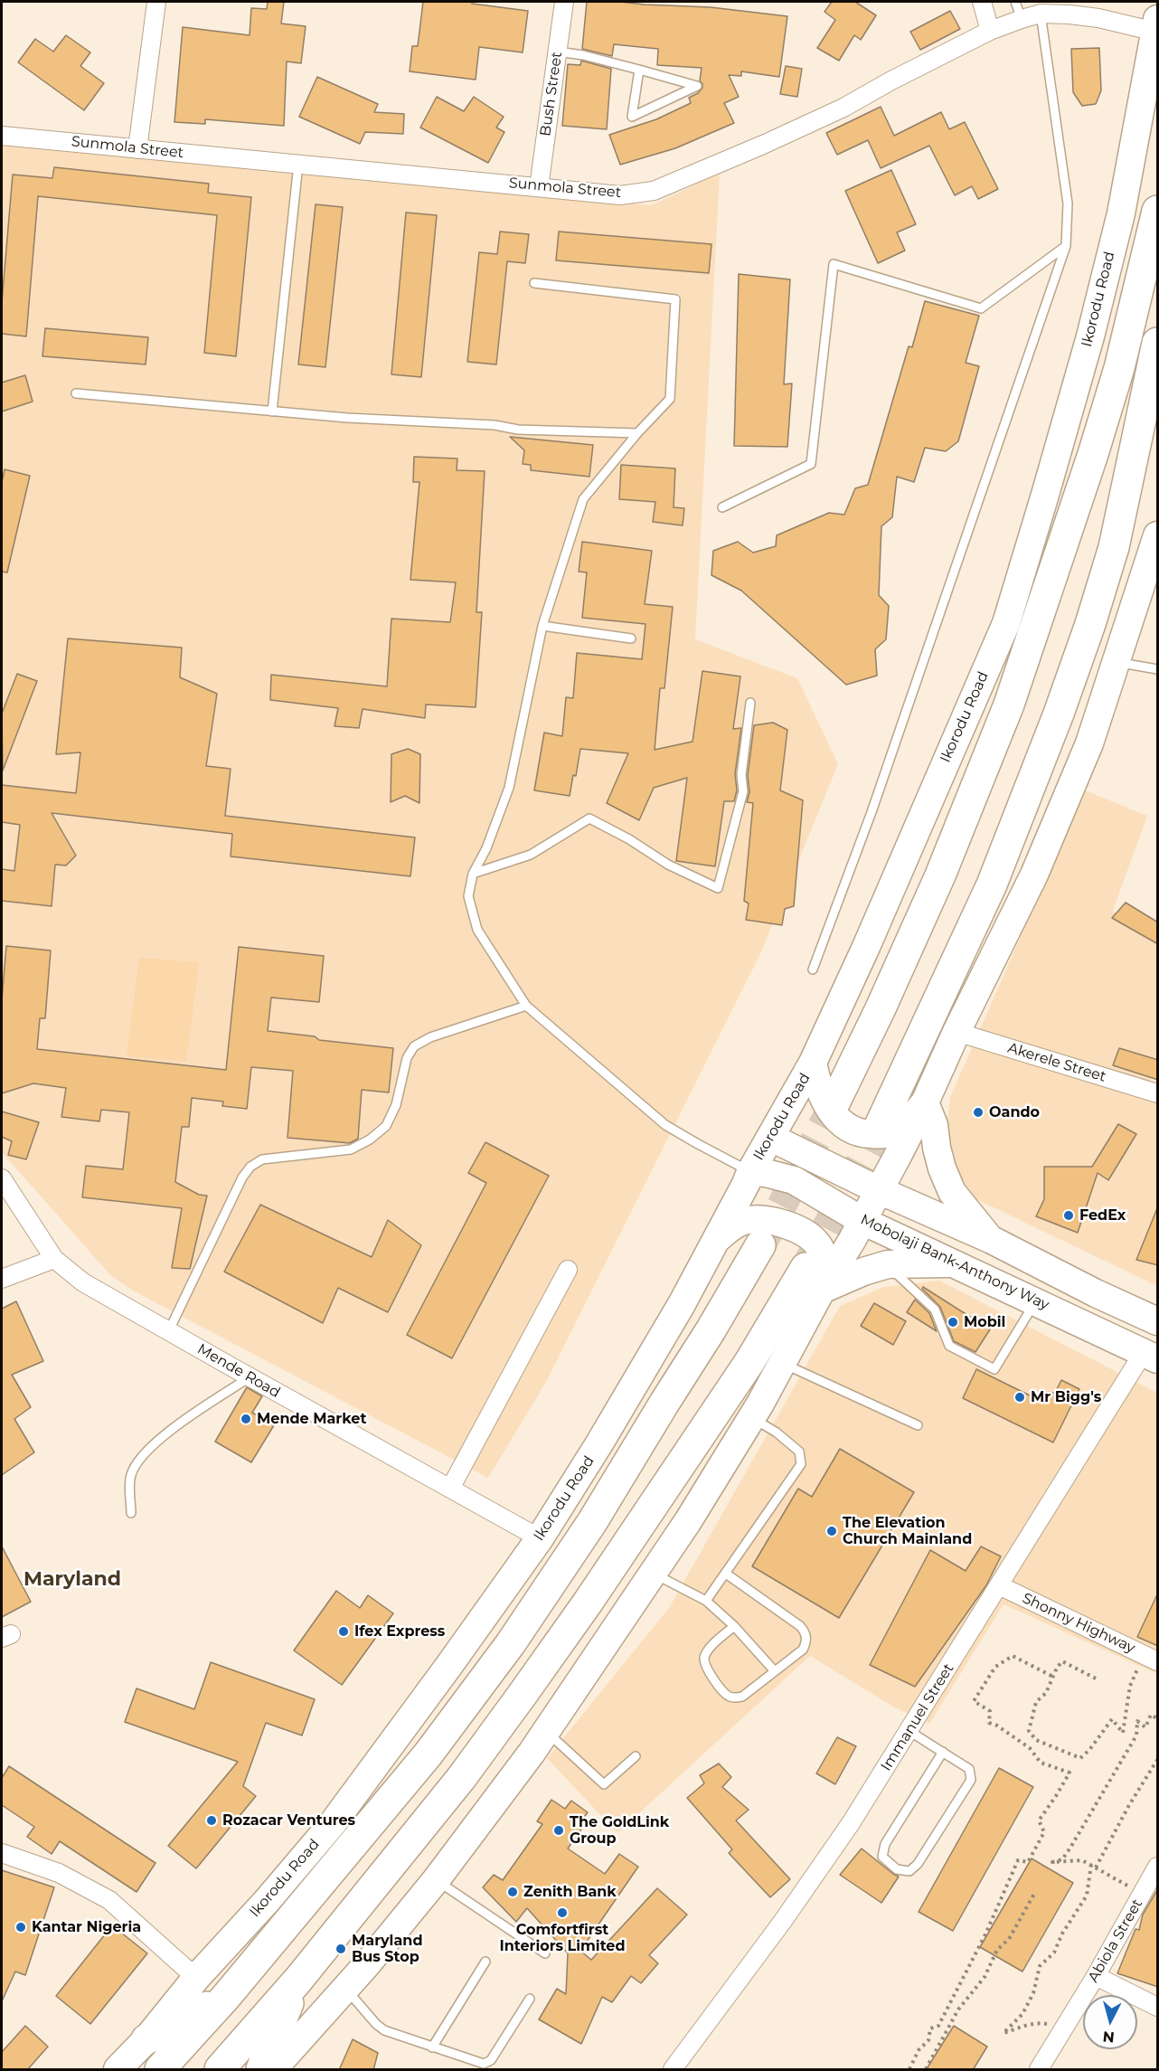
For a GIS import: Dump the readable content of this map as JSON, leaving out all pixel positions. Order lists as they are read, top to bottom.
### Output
{
  "streets": {
    "highway": ["Ikorodu Road"],
    "main road": ["Mobolaji Bank-Anthony Way"],
    "street": [
      "Bush Street",
      "Sunmola Street",
      "Akerele Street",
      "Mende Road",
      "Shonny Highway",
      "Immanuel Street",
      "Abiola Street"
    ]
  },
  "crossings": [
    ["Bush Street", "Sunmola Street"],
    ["Sunmola Street", "Ikorodu Road"],
    ["Ikorodu Road", "Mobolaji Bank-Anthony Way"],
    ["Ikorodu Road", "Mende Road"],
    ["Mobolaji Bank-Anthony Way", "Immanuel Street"],
    ["Shonny Highway", "Immanuel Street"]
  ],
  "districts": ["Maryland"],
  "places": [
    "Oando",
    "FedEx",
    "Mobil",
    "Mr Bigg's",
    "Mende Market",
    "The Elevation Church Mainland",
    "Ifex Express",
    "Rozacar Ventures",
    "The GoldLink Group",
    "Zenith Bank",
    "Comfortfirst Interiors Limited",
    "Kantar Nigeria",
    "Maryland Bus Stop"
  ],
  "north": "bottom"
}
